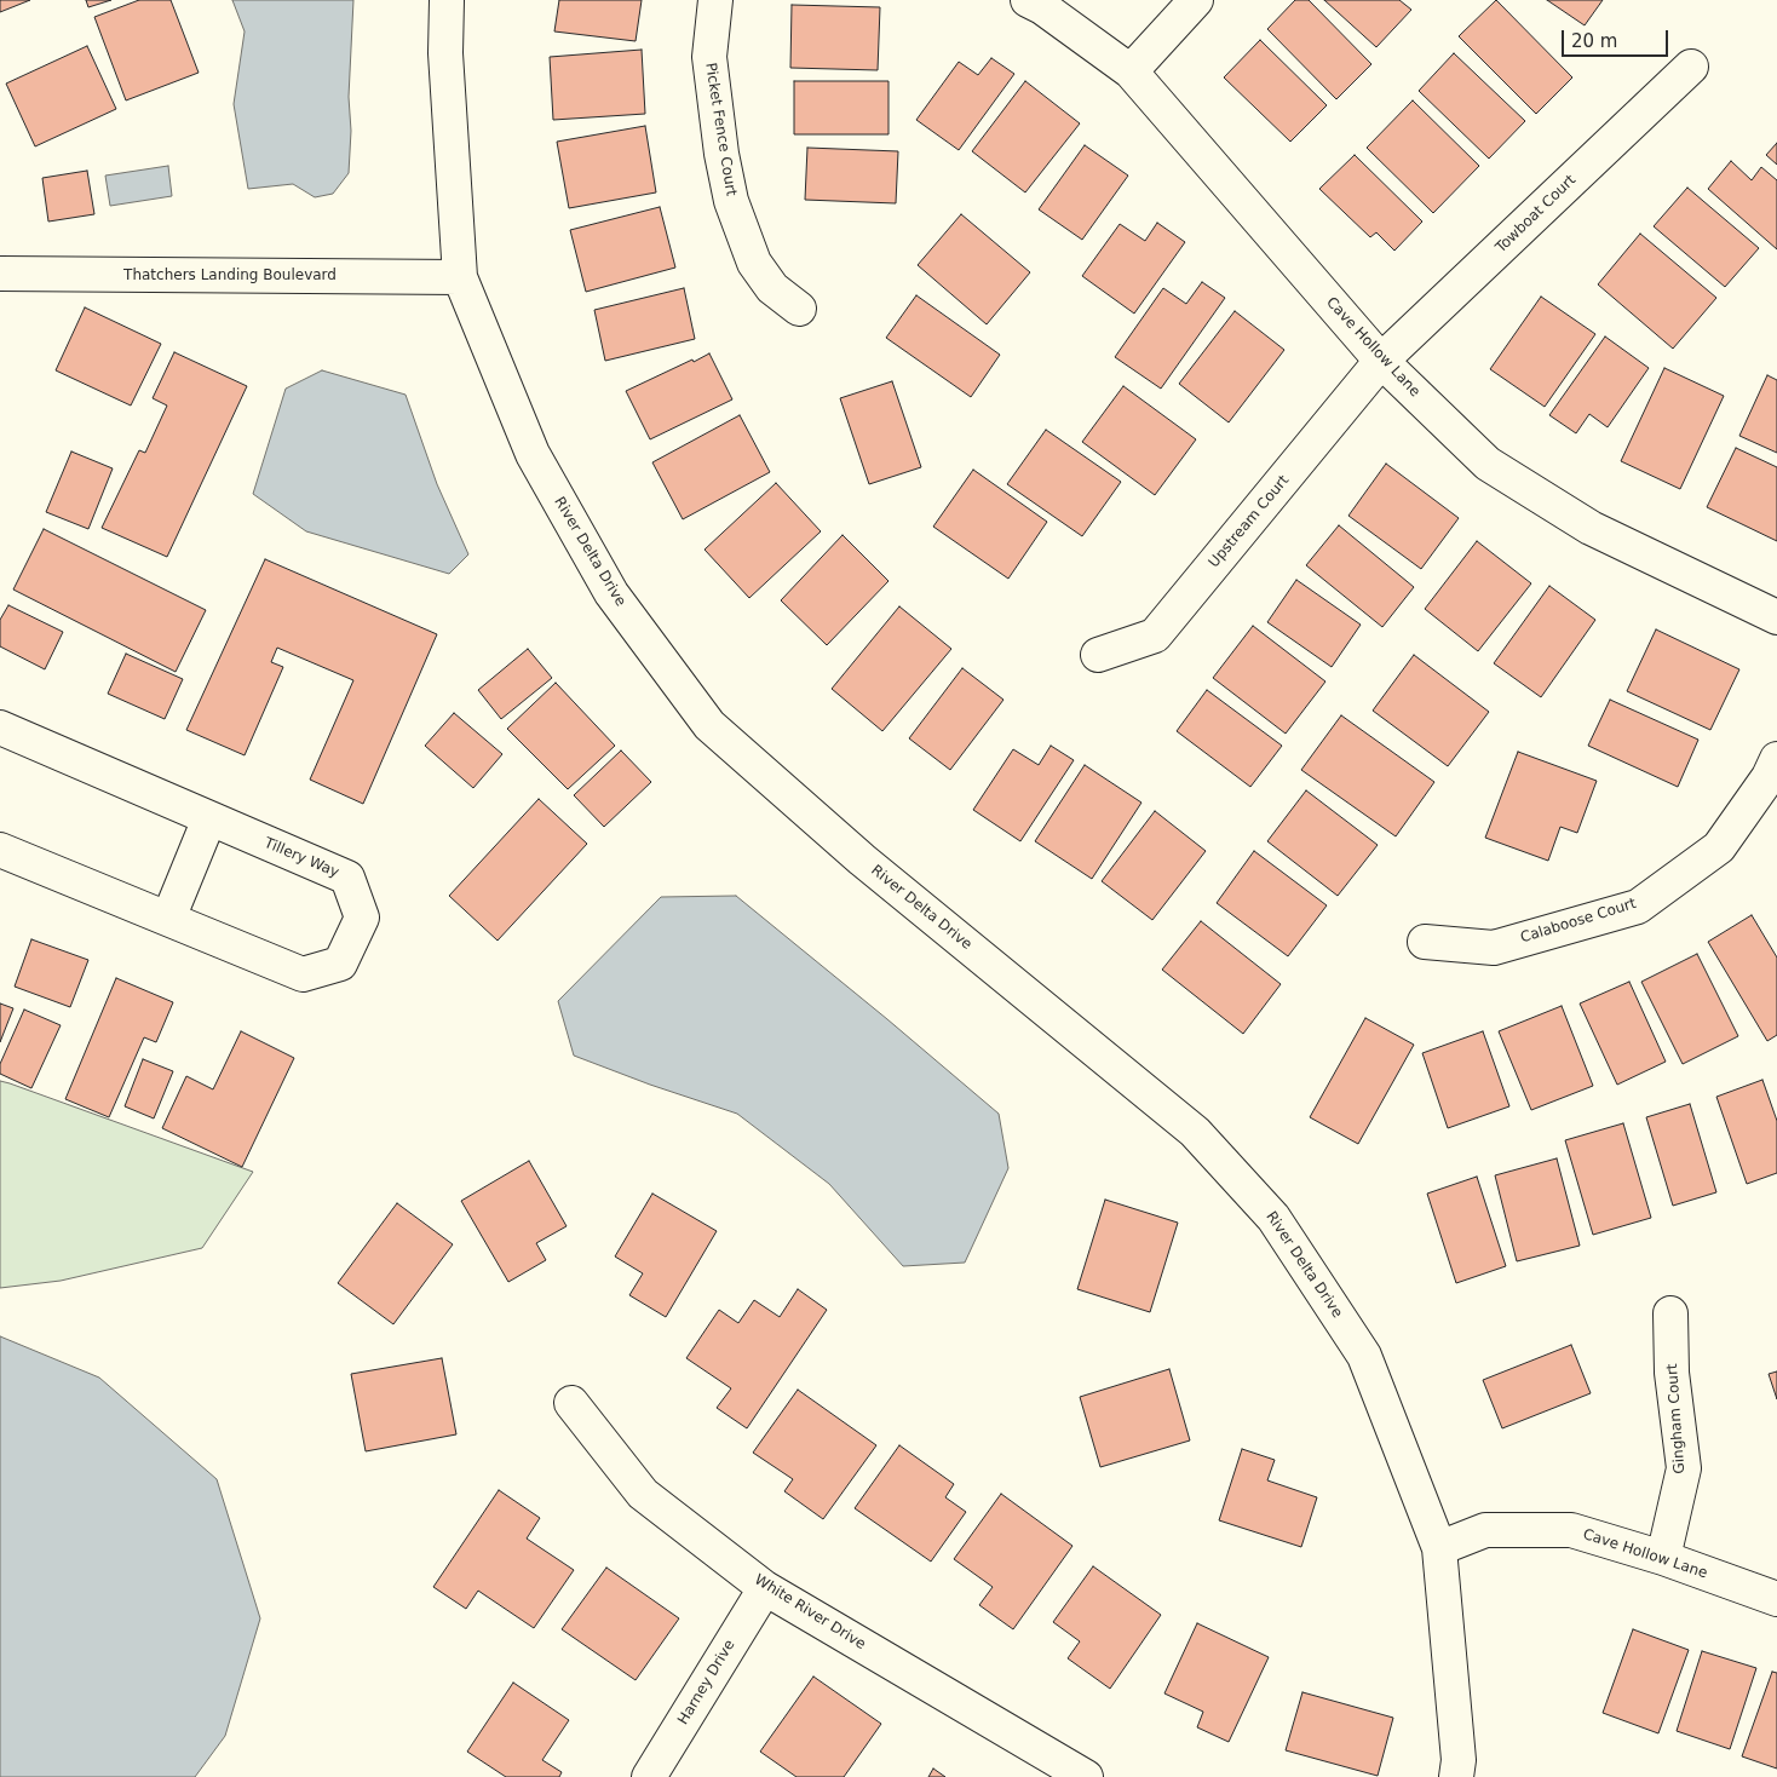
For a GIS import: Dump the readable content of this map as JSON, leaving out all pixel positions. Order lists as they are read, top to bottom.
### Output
{
  "streets": {
    "street": [
      "Picket Fence Court",
      "Towboat Court",
      "Thatchers Landing Boulevard",
      "Cave Hollow Lane",
      "Upstream Court",
      "River Delta Drive",
      "Tillery Way",
      "Calaboose Court",
      "Gingham Court",
      "White River Drive",
      "Harney Drive"
    ]
  },
  "crossings": [
    ["Towboat Court", "Cave Hollow Lane"],
    ["Towboat Court", "Upstream Court"],
    ["Thatchers Landing Boulevard", "River Delta Drive"],
    ["Cave Hollow Lane", "Upstream Court"],
    ["Cave Hollow Lane", "River Delta Drive"],
    ["Cave Hollow Lane", "Gingham Court"],
    ["White River Drive", "Harney Drive"]
  ],
  "scale_bar": "20 m"
}
